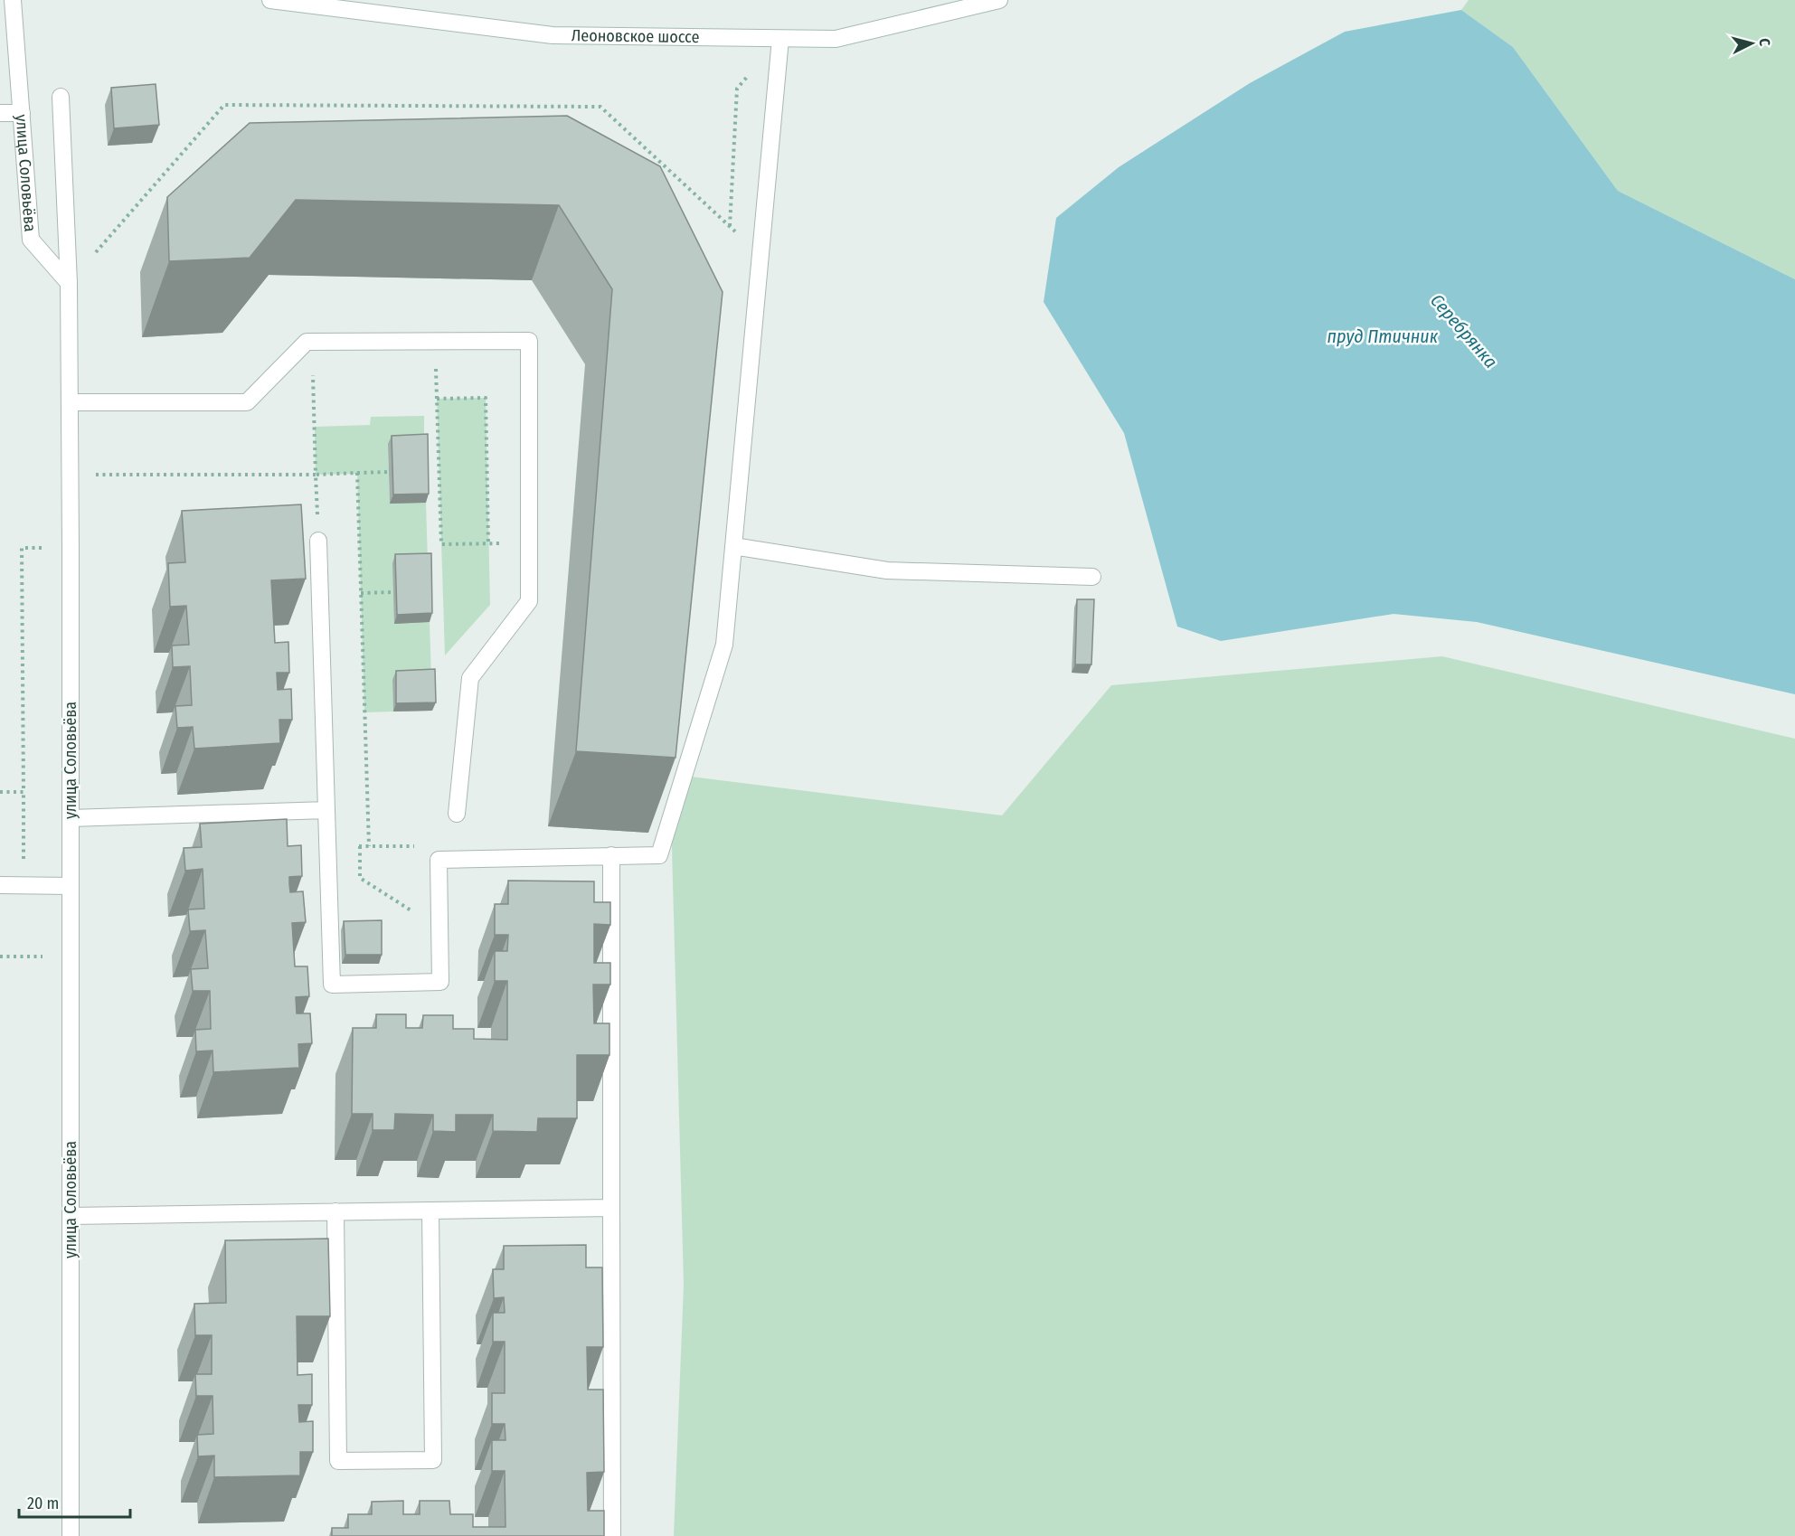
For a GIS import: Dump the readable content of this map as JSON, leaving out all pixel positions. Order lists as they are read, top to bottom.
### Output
{
  "streets": {
    "street": ["Леоновское шоссе", "улица Соловьёва"]
  },
  "water": ["Серебрянка", "пруд Птичник"],
  "scale_bar": "20 m",
  "north": "right"
}
